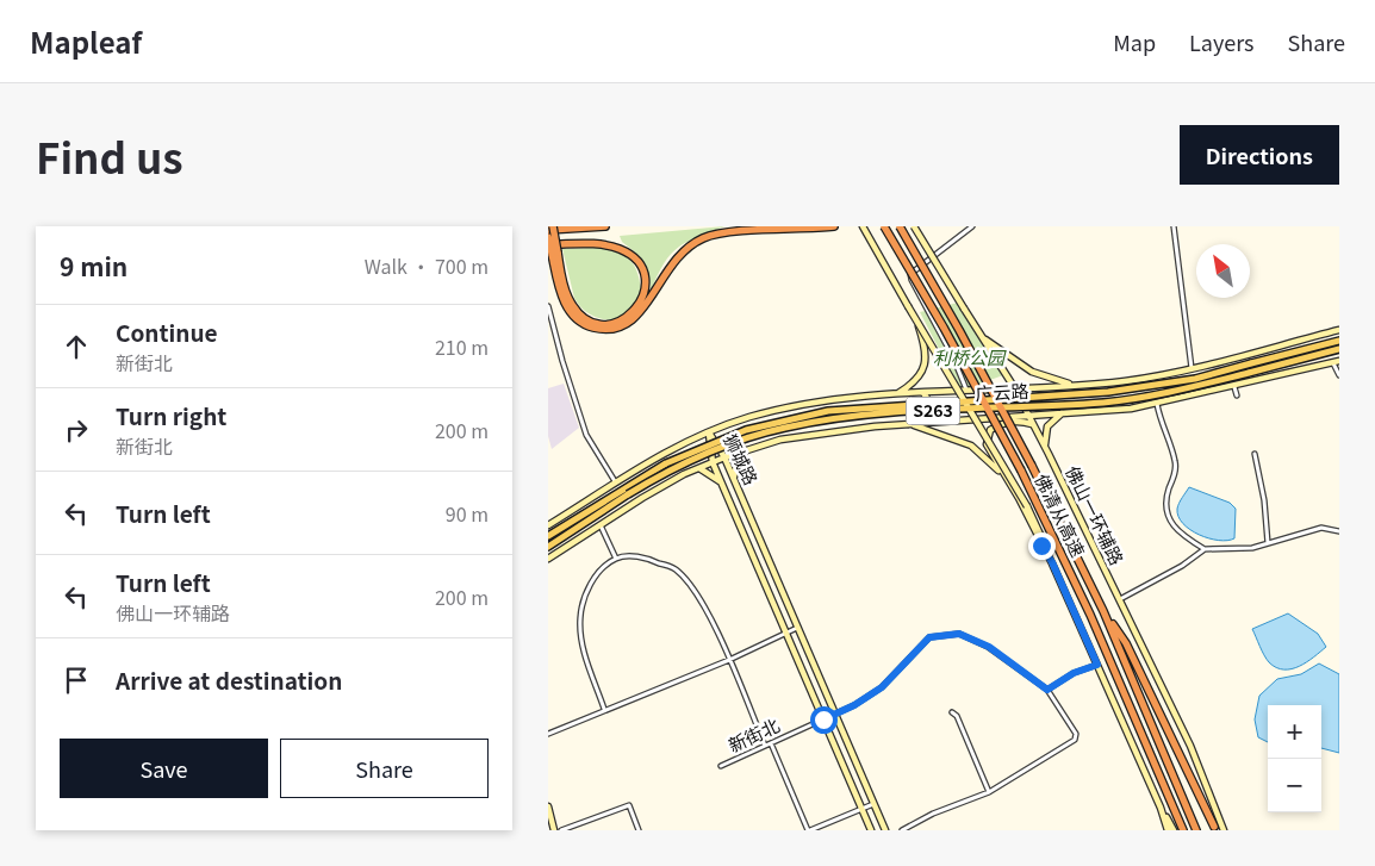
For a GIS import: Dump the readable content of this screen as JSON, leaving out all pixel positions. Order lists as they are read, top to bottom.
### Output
{
  "streets": {
    "highway": ["佛清从高速"],
    "main road": [
      "广云路",
      "S263",
      "狮城路",
      "佛山一环辅路"
    ],
    "street": ["新街北"]
  },
  "crossings": [
    ["广云路", "S263"],
    ["广云路", "狮城路"],
    ["广云路", "佛山一环辅路"],
    ["S263", "狮城路"],
    ["狮城路", "新街北"]
  ],
  "parks": ["利桥公园"],
  "north": "top left",
  "page": {
    "header": "Mapleaf",
    "nav": ["Map", "Layers", "Share"],
    "title": "Find us",
    "buttons": [
      "Directions",
      ["Save", "Share"]
    ],
    "heading": ["9 min", "Walk · 700 m"],
    "list": [
      ["Continue", "新街北", "210 m"],
      ["Turn right", "新街北", "200 m"],
      ["Turn left", "90 m"],
      ["Turn left", "佛山一环辅路", "200 m"],
      "Arrive at destination"
    ],
    "map_buttons": ["+", "−"]
  }
}
